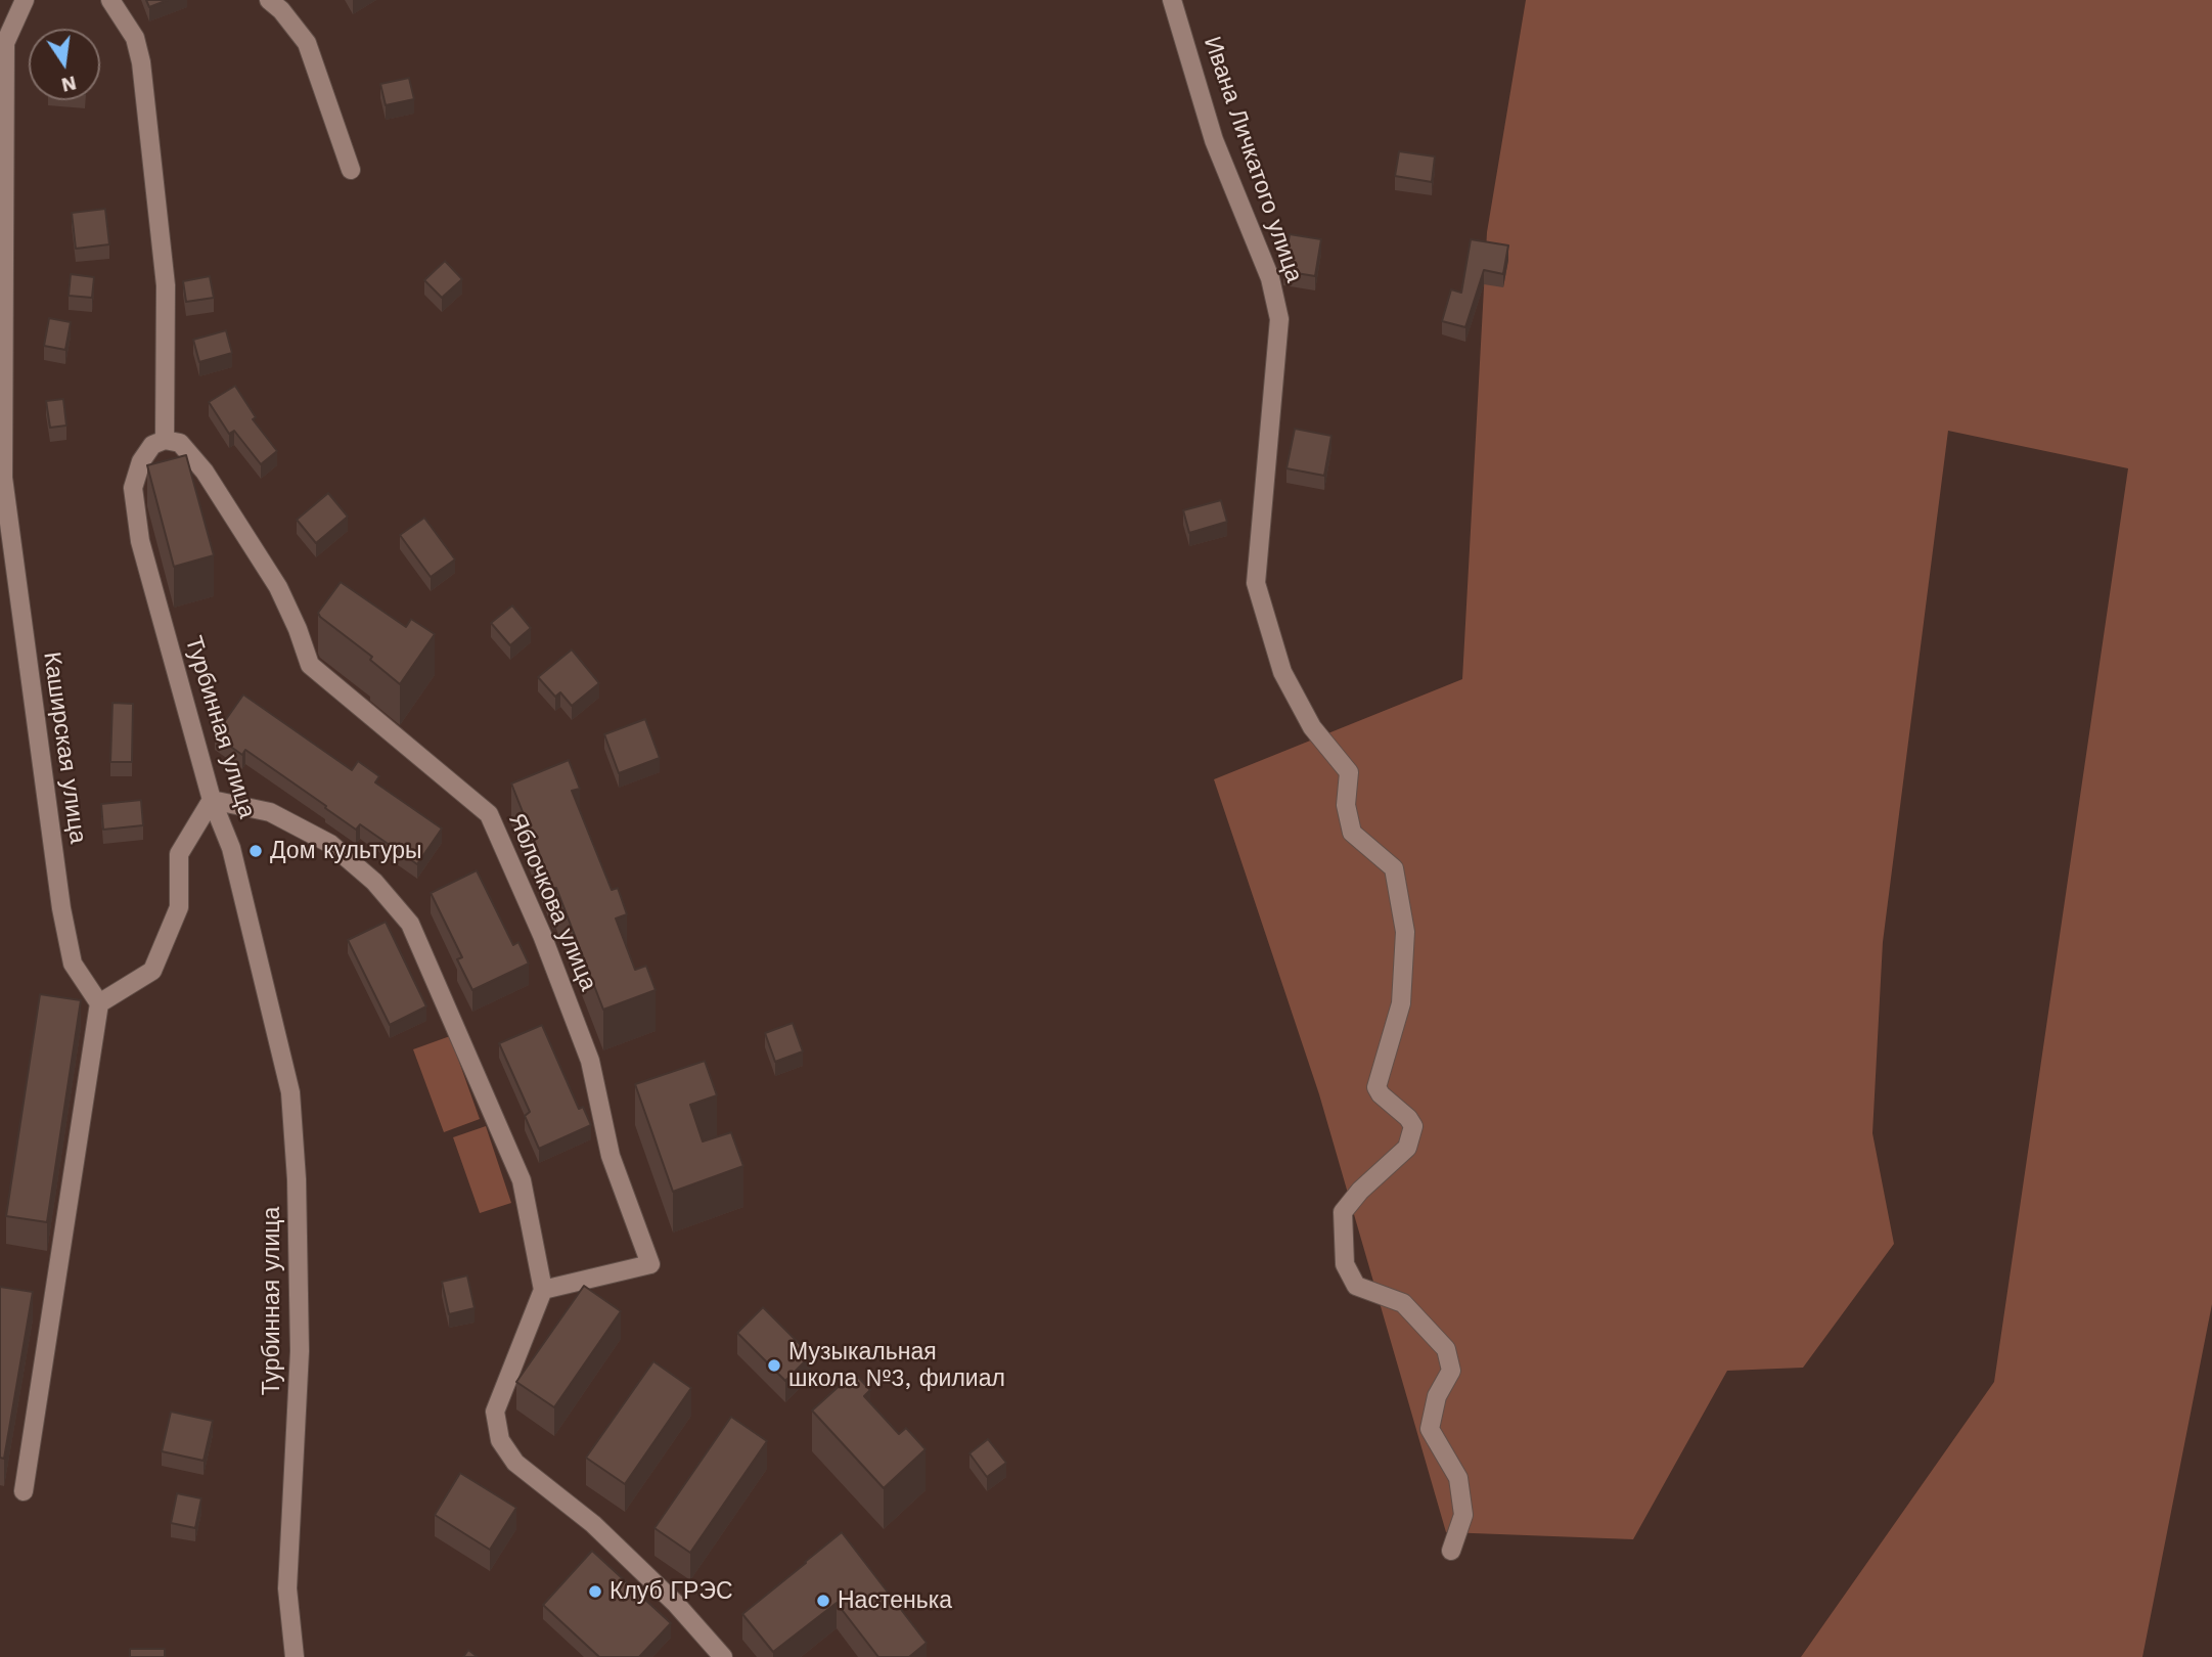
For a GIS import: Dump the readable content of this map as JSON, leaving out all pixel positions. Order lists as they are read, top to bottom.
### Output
{
  "streets": {
    "street": [
      "Ивана Личкатого улица",
      "Турбинная улица",
      "Каширская улица",
      "Яблочкова улица"
    ]
  },
  "crossings": [
    ["Турбинная улица", "Яблочкова улица"]
  ],
  "places": [
    "Дом культуры",
    "Музыкальная школа №3, филиал",
    "Клуб ГРЭС",
    "Настенька"
  ],
  "north": "bottom"
}
